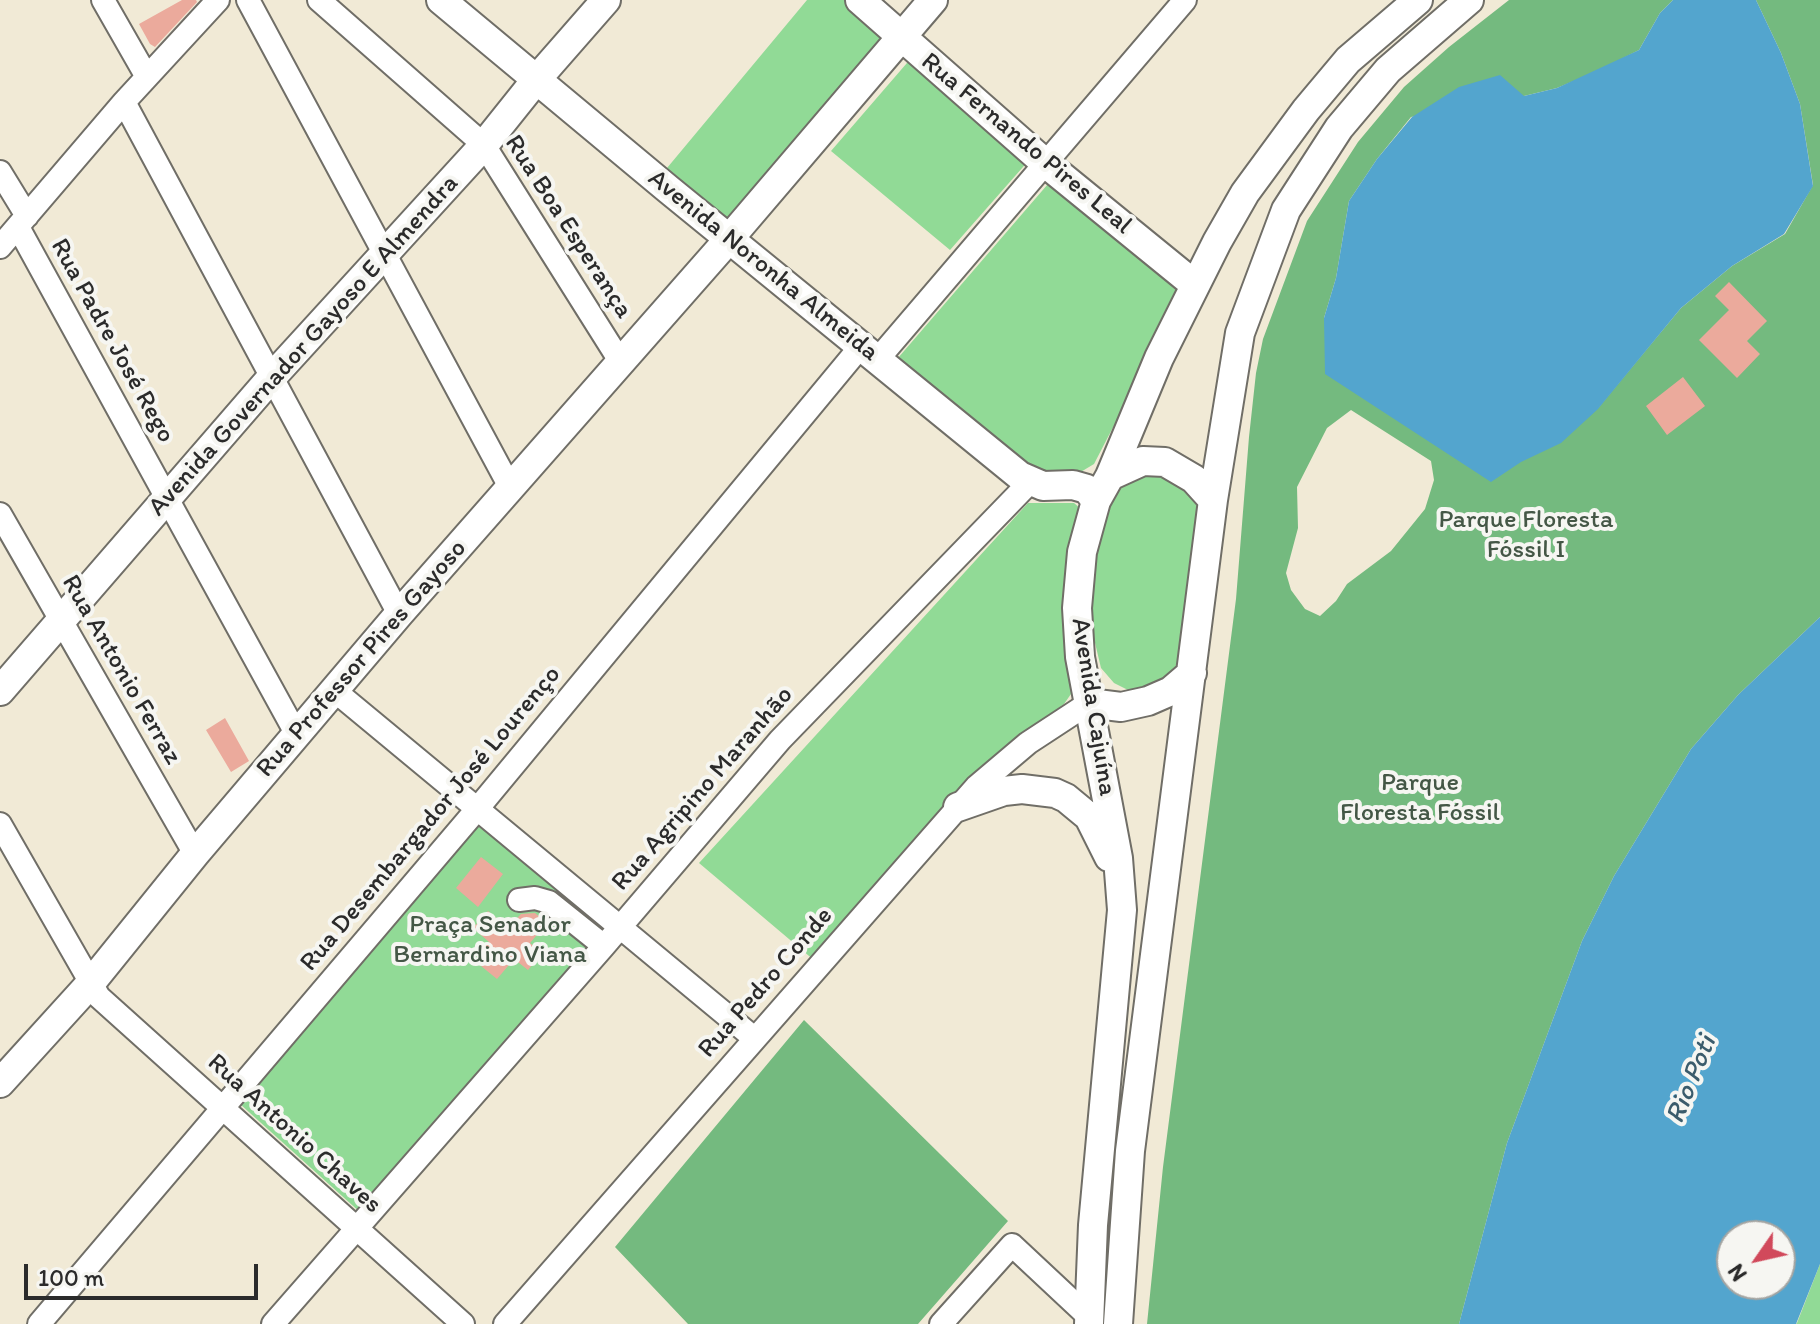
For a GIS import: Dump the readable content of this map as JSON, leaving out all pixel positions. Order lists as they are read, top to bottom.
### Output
{
  "streets": {
    "main road": [
      "Rua Fernando Pires Leal",
      "Avenida Noronha Almeida",
      "Avenida Governador Gayoso E Almendra",
      "Rua Professor Pires Gayoso",
      "Avenida Cajuína"
    ],
    "street": [
      "Rua Boa Esperança",
      "Rua Padre José Rego",
      "Rua Antonio Ferraz",
      "Rua Agripino Maranhão",
      "Rua Desembargador José Lourenço",
      "Rua Pedro Conde",
      "Rua Antonio Chaves"
    ]
  },
  "crossings": [
    ["Rua Fernando Pires Leal", "Rua Professor Pires Gayoso"],
    ["Rua Fernando Pires Leal", "Avenida Cajuína"],
    ["Rua Fernando Pires Leal", "Rua Desembargador José Lourenço"],
    ["Rua Boa Esperança", "Avenida Governador Gayoso E Almendra"],
    ["Rua Boa Esperança", "Rua Professor Pires Gayoso"],
    ["Avenida Noronha Almeida", "Avenida Governador Gayoso E Almendra"],
    ["Avenida Noronha Almeida", "Rua Professor Pires Gayoso"],
    ["Avenida Noronha Almeida", "Rua Agripino Maranhão"],
    ["Avenida Noronha Almeida", "Rua Desembargador José Lourenço"],
    ["Rua Padre José Rego", "Avenida Governador Gayoso E Almendra"],
    ["Rua Padre José Rego", "Rua Professor Pires Gayoso"],
    ["Avenida Governador Gayoso E Almendra", "Rua Antonio Ferraz"],
    ["Rua Professor Pires Gayoso", "Rua Antonio Ferraz"],
    ["Rua Professor Pires Gayoso", "Rua Antonio Chaves"],
    ["Avenida Cajuína", "Rua Pedro Conde"],
    ["Rua Agripino Maranhão", "Rua Antonio Chaves"],
    ["Rua Desembargador José Lourenço", "Rua Antonio Chaves"]
  ],
  "water": ["Rio Poti"],
  "parks": ["Parque Floresta Fóssil I", "Parque Floresta Fóssil", "Praça Senador Bernardino Viana"],
  "scale_bar": "100 m",
  "north": "bottom left"
}
